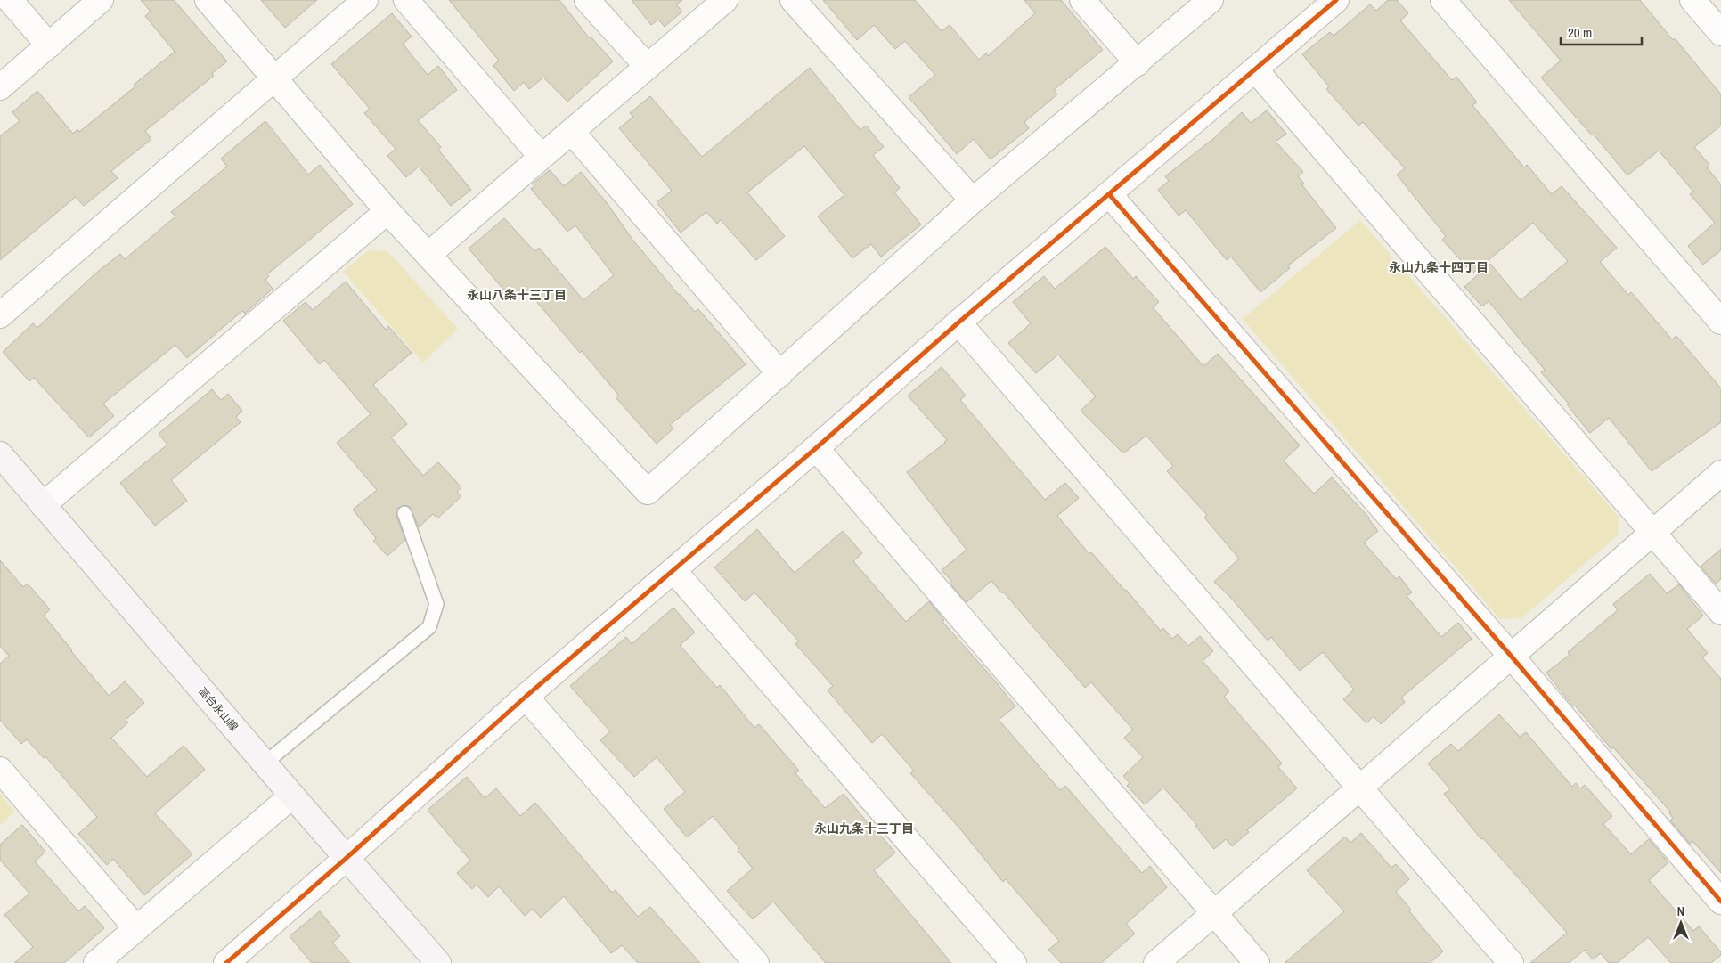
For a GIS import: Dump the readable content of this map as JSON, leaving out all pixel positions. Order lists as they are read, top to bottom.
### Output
{
  "streets": {
    "street": ["高台永山線"]
  },
  "districts": ["永山九条十四丁目", "永山八条十三丁目", "永山九条十三丁目"],
  "scale_bar": "20 m",
  "north": "top"
}
